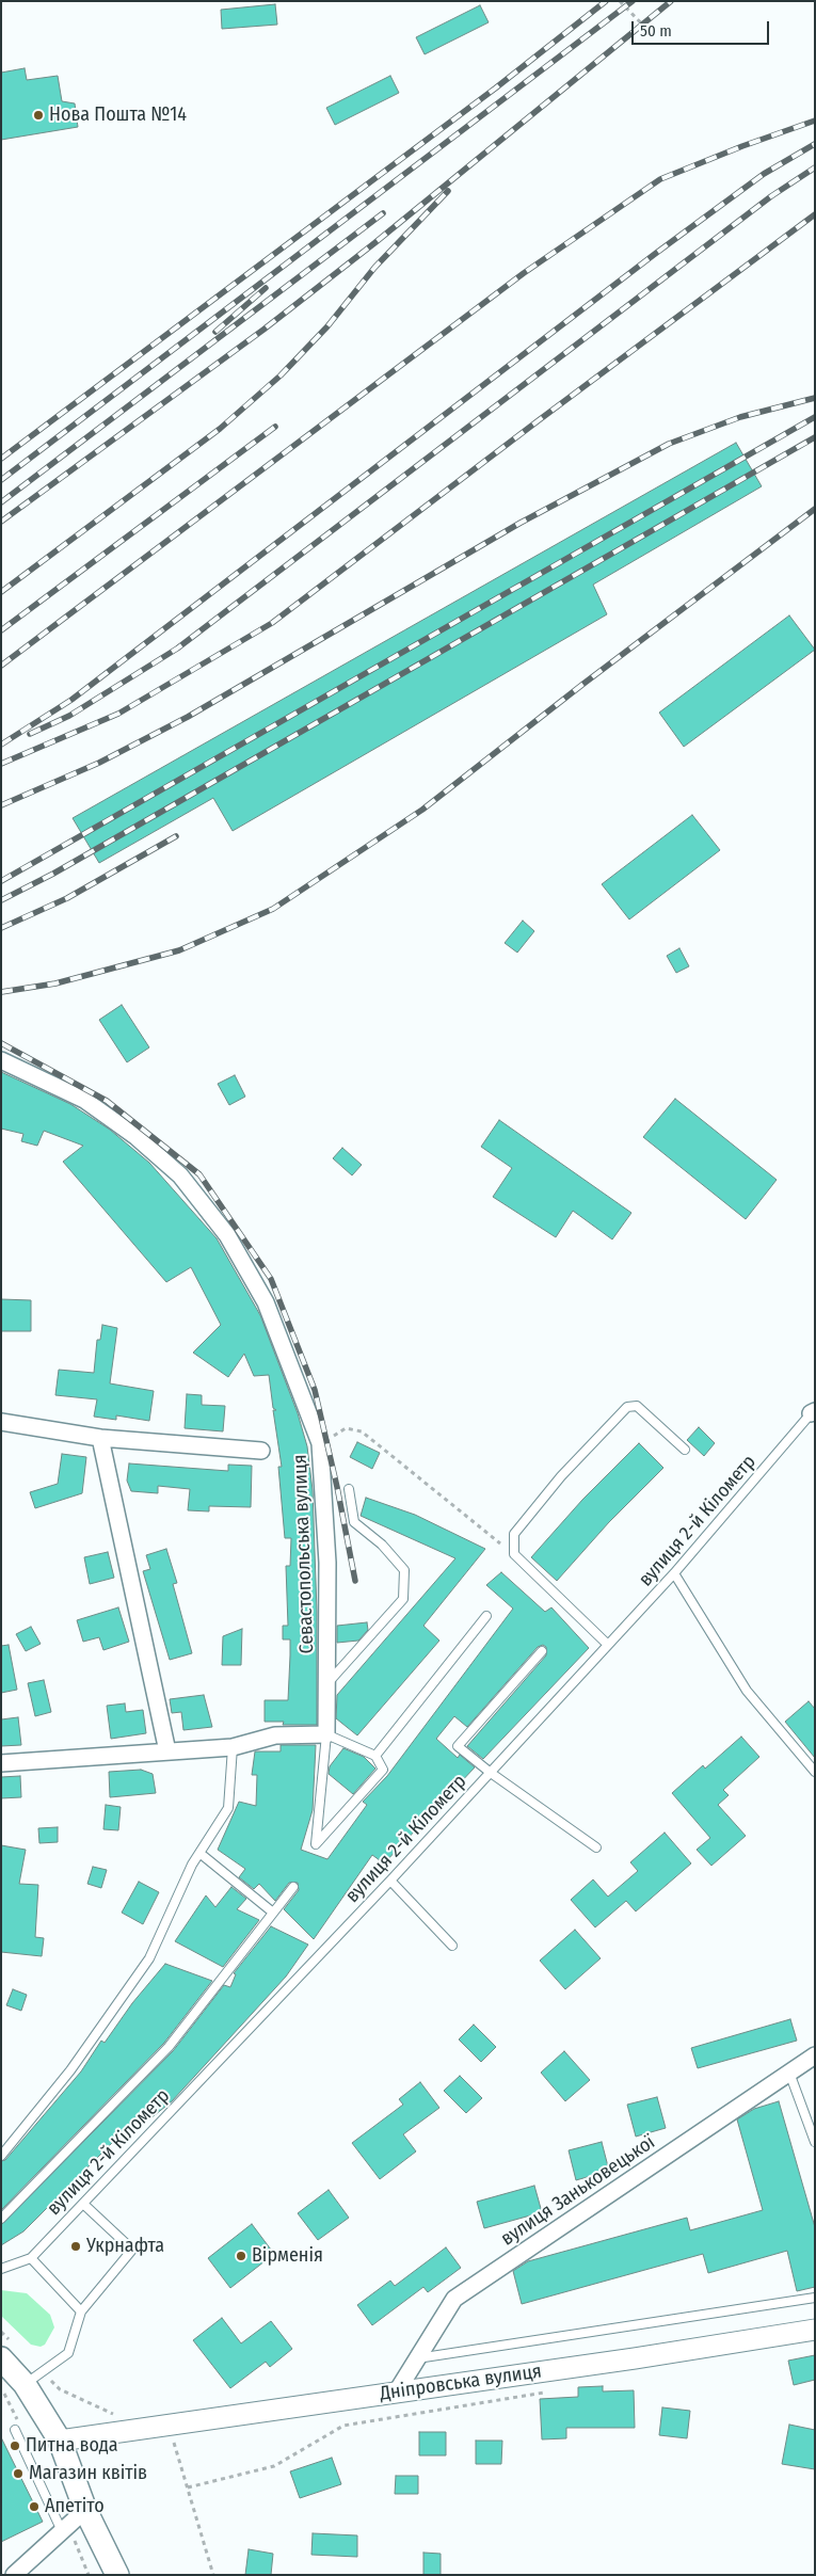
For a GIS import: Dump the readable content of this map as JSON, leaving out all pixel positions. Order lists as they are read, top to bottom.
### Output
{
  "streets": {
    "street": ["Севастопольська вулиця", "вулиця Заньковецької", "Дніпровська вулиця"],
    "lane": ["вулиця 2-й Кілометр"]
  },
  "crossings": [
    ["вулиця Заньковецької", "Дніпровська вулиця"]
  ],
  "places": [
    "Нова Пошта №14",
    "Укрнафта",
    "Вірменія",
    "Питна вода",
    "Магазин квітів",
    "Апетіто"
  ],
  "scale_bar": "50 m"
}
